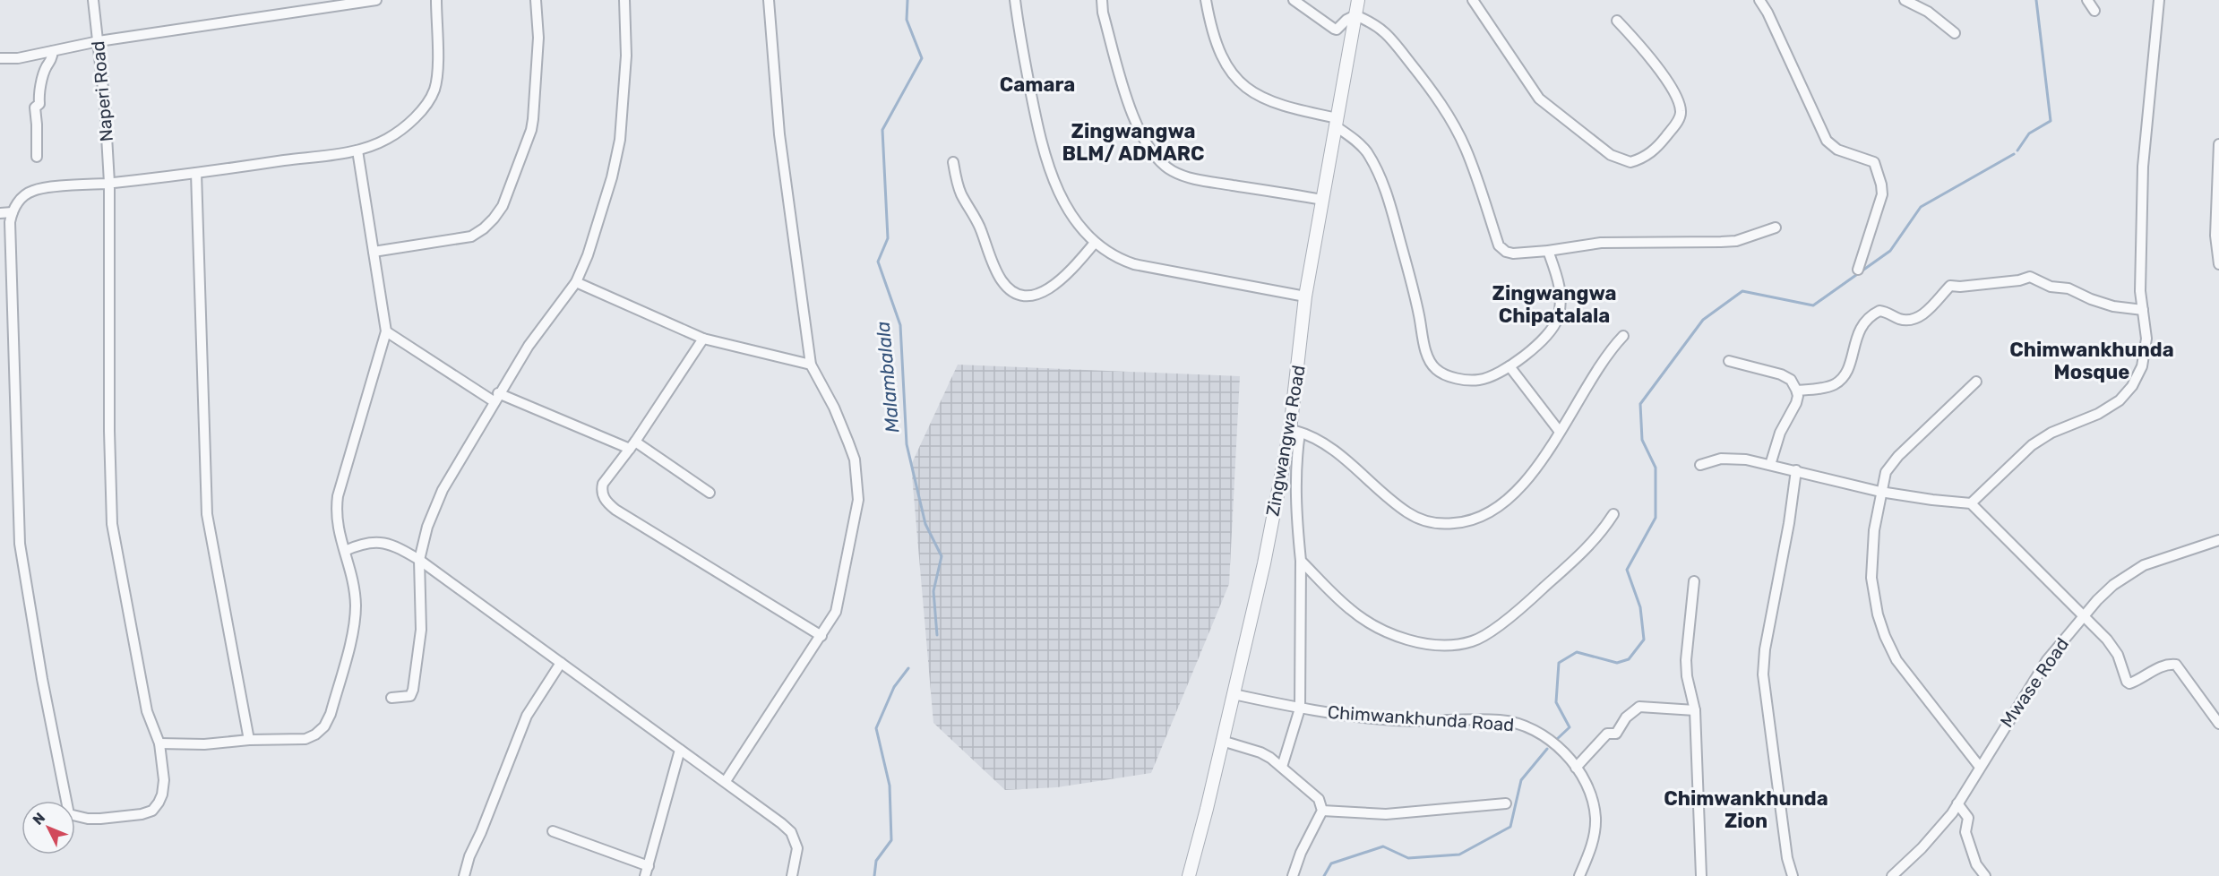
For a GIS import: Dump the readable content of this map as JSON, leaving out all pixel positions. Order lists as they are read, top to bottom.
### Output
{
  "streets": {
    "street": [
      "Naperi Road",
      "Zingwangwa Road",
      "Mwase Road",
      "Chimwankhunda Road"
    ]
  },
  "crossings": [
    ["Zingwangwa Road", "Chimwankhunda Road"]
  ],
  "districts": [
    "Camara",
    "Zingwangwa BLM/ ADMARC",
    "Zingwangwa Chipatalala",
    "Chimwankhunda Mosque",
    "Chimwankhunda Zion"
  ],
  "water": ["Malambalala"],
  "north": "top left"
}
